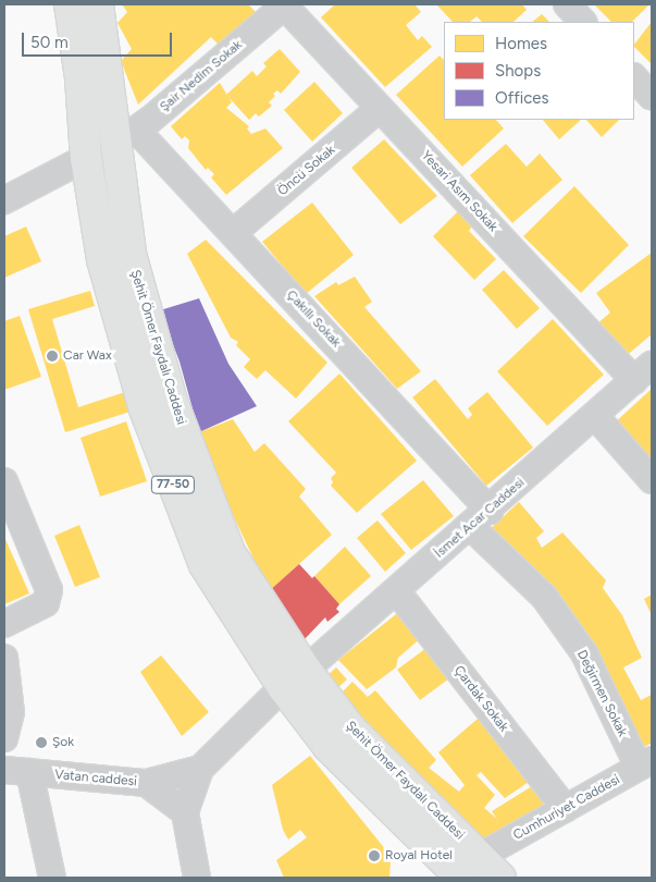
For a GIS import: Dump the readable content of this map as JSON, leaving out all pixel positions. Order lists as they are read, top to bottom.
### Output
{
  "streets": {
    "main road": ["Şehit Ömer Faydalı Caddesi", "77-50"],
    "street": [
      "Şair Nedim Sokak",
      "Öncü Sokak",
      "Yesari Asım Sokak",
      "Çakıllı Sokak",
      "İsmet Acar Caddesi",
      "Değirmen Sokak",
      "Çardak Sokak",
      "Vatan caddesi",
      "Cumhuriyet Caddesi"
    ]
  },
  "crossings": [
    ["Şair Nedim Sokak", "Yesari Asım Sokak"],
    ["Şair Nedim Sokak", "Çakıllı Sokak"],
    ["Şair Nedim Sokak", "Şehit Ömer Faydalı Caddesi"],
    ["Öncü Sokak", "Yesari Asım Sokak"],
    ["Öncü Sokak", "Çakıllı Sokak"],
    ["Yesari Asım Sokak", "İsmet Acar Caddesi"],
    ["Çakıllı Sokak", "Şehit Ömer Faydalı Caddesi"],
    ["Çakıllı Sokak", "İsmet Acar Caddesi"],
    ["Çakıllı Sokak", "Değirmen Sokak"],
    ["Şehit Ömer Faydalı Caddesi", "İsmet Acar Caddesi"],
    ["Şehit Ömer Faydalı Caddesi", "Cumhuriyet Caddesi"],
    ["İsmet Acar Caddesi", "Değirmen Sokak"],
    ["İsmet Acar Caddesi", "Çardak Sokak"],
    ["Değirmen Sokak", "Cumhuriyet Caddesi"],
    ["Çardak Sokak", "Cumhuriyet Caddesi"]
  ],
  "places": ["Car Wax", "Şok", "Royal Hotel"],
  "legend": ["Homes", "Shops", "Offices"],
  "scale_bar": "50 m"
}
